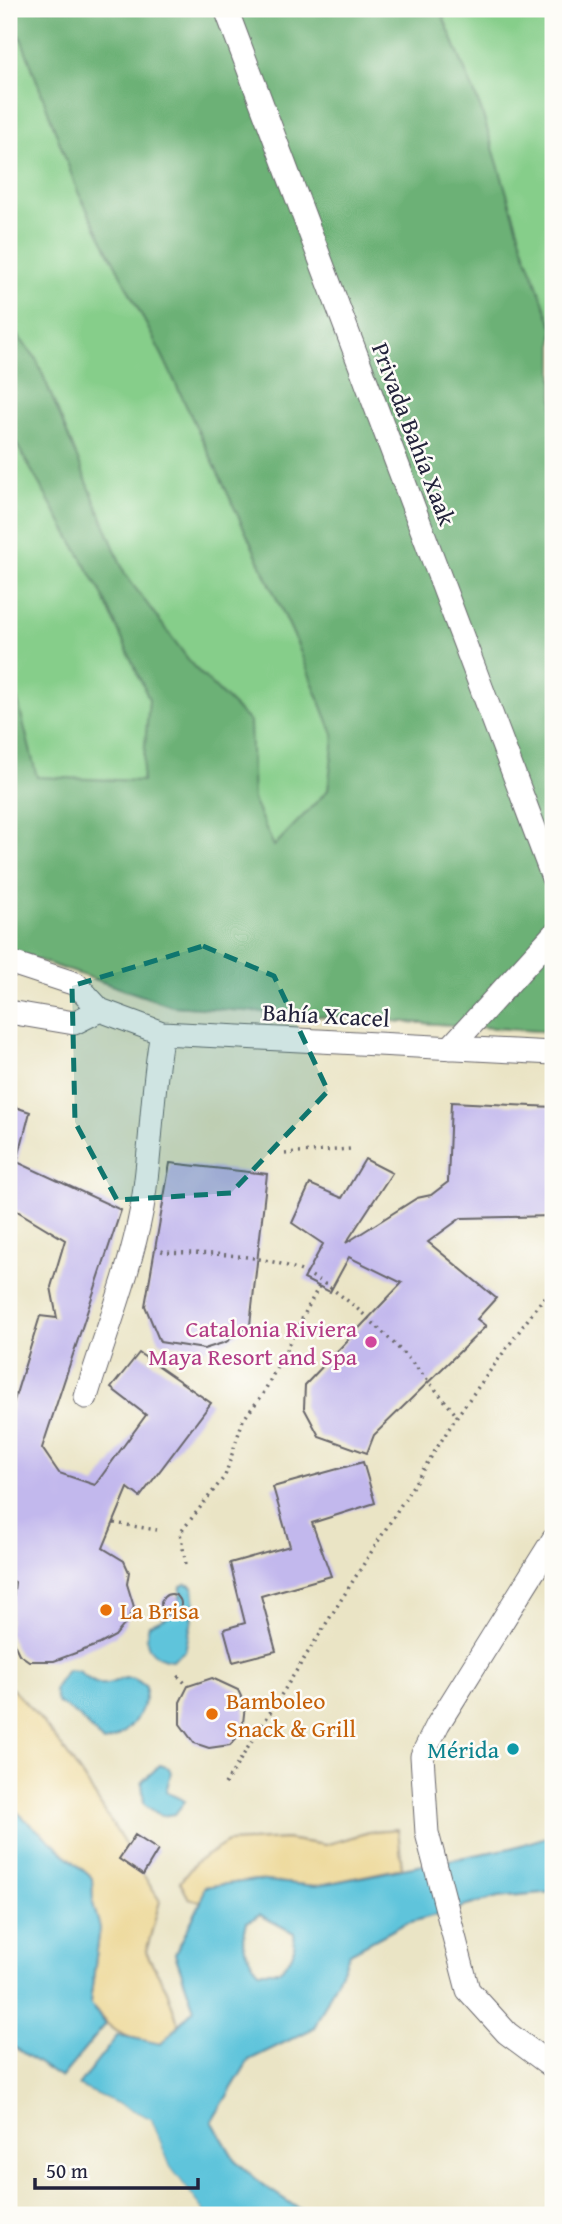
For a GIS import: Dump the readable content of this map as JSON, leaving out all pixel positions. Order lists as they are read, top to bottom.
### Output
{
  "streets": {
    "street": ["Privada Bahía Xaak", "Bahía Xcacel"]
  },
  "places": [
    "Catalonia Riviera Maya Resort and Spa",
    "La Brisa",
    "Bamboleo Snack & Grill",
    "Mérida"
  ],
  "scale_bar": "50 m"
}
